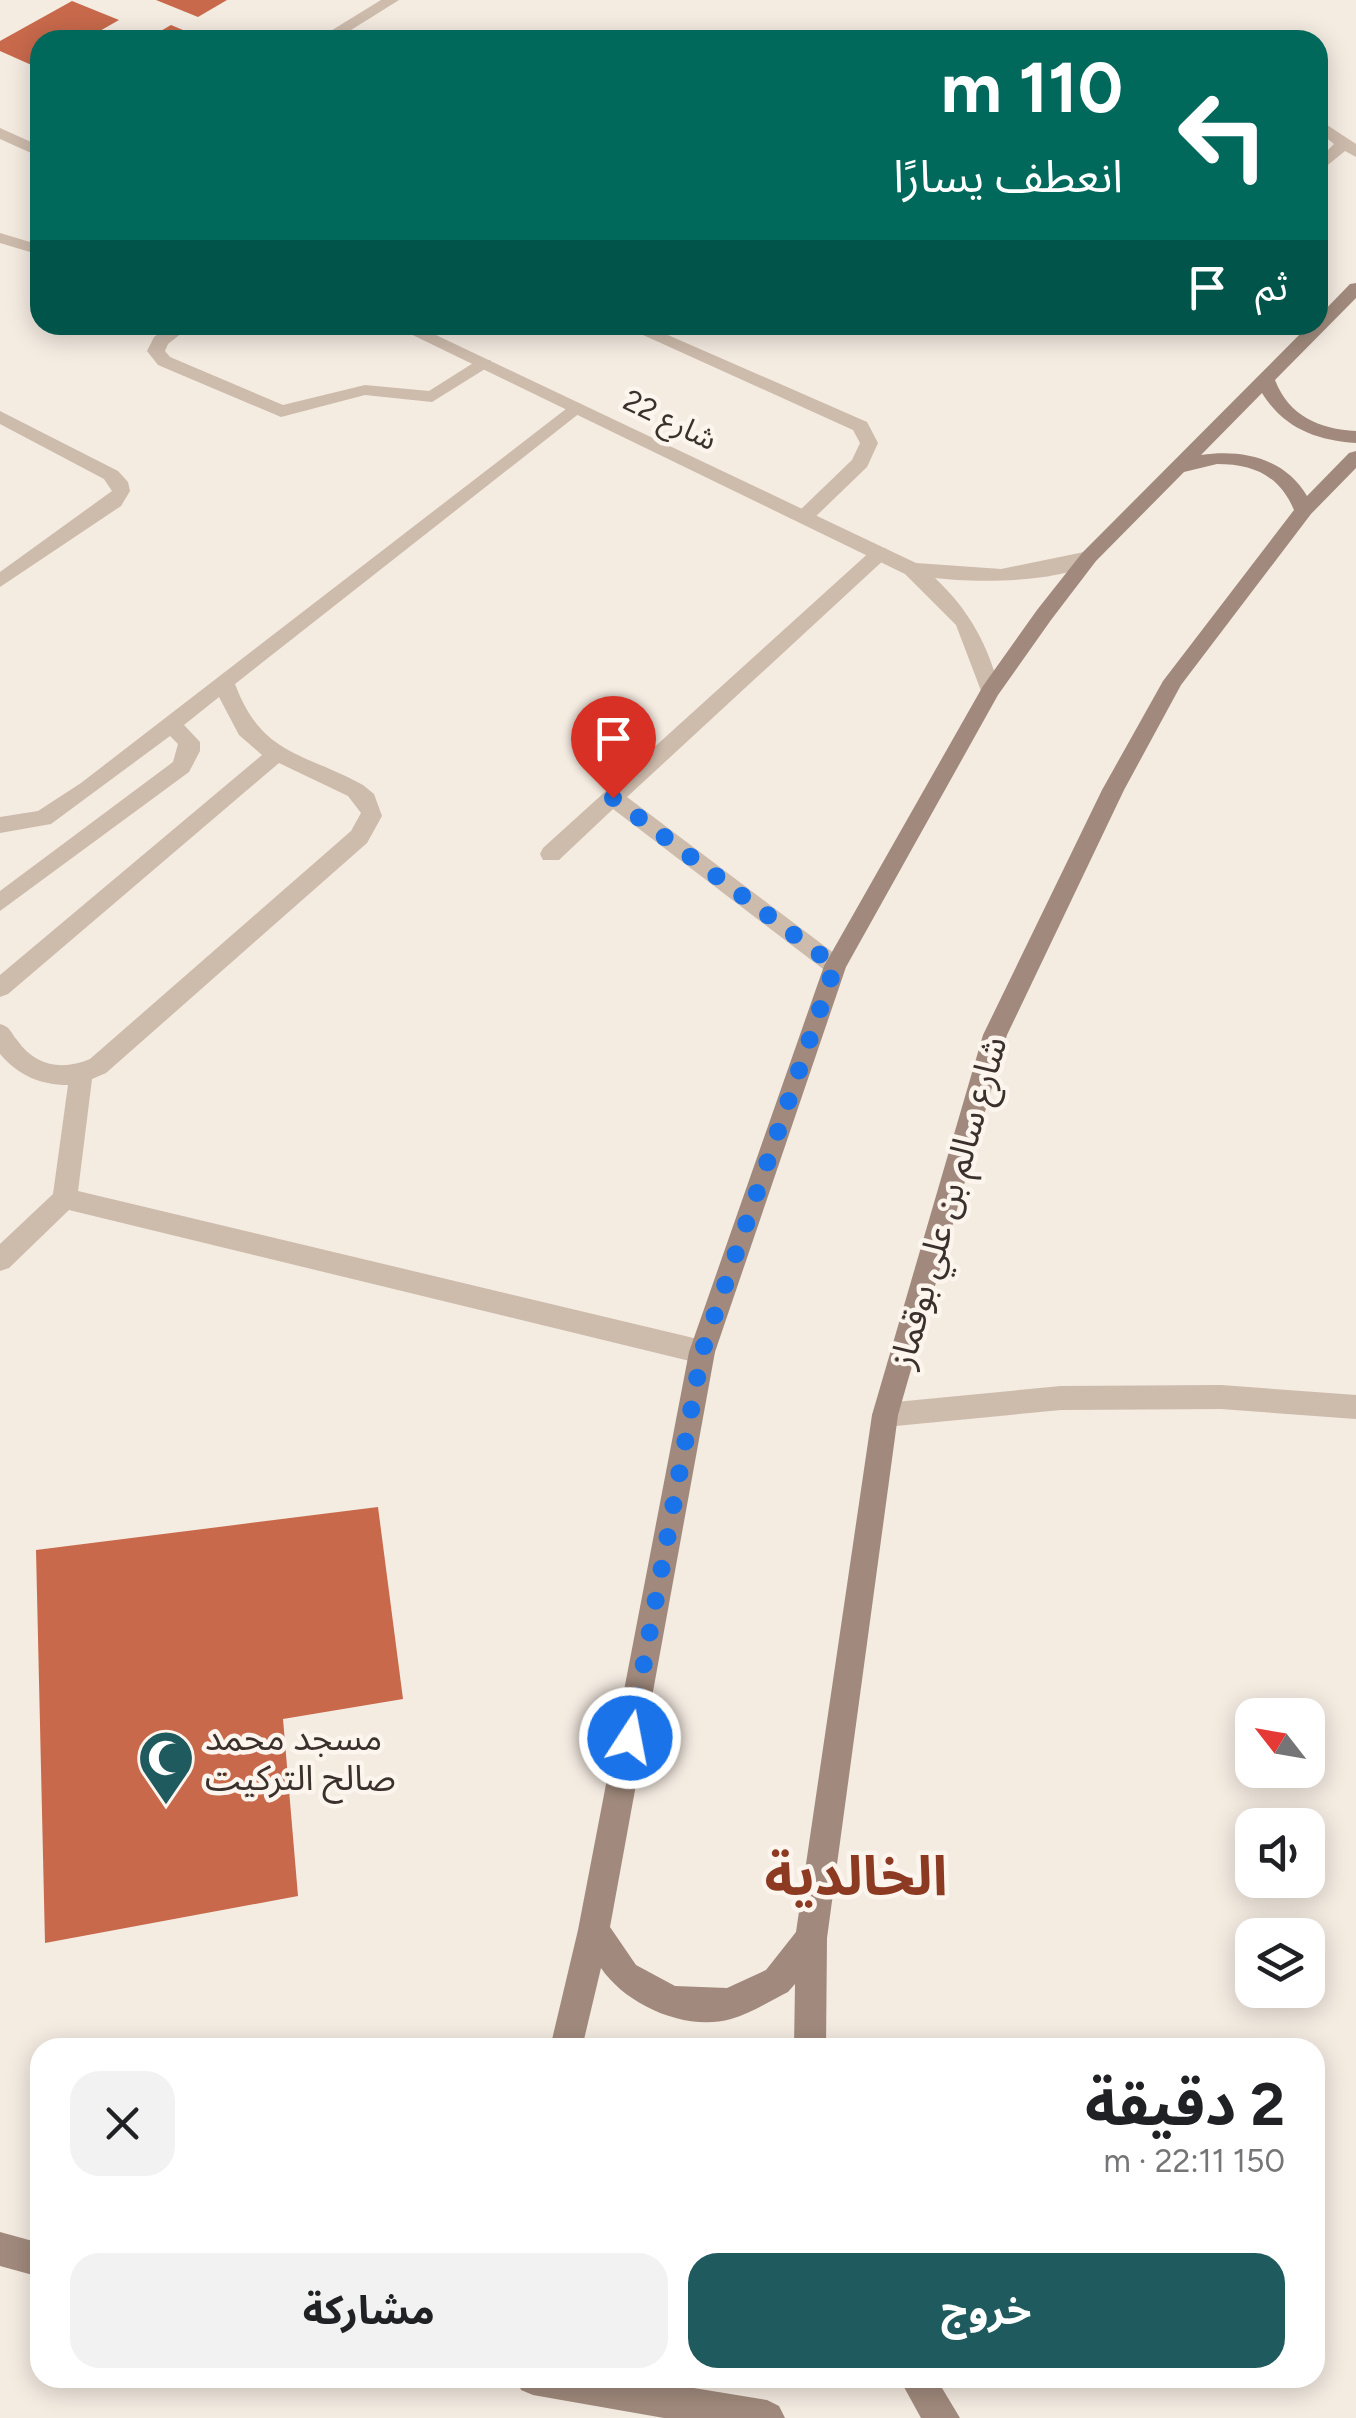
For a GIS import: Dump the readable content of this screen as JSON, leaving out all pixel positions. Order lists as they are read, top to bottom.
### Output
{
  "streets": {
    "main road": ["شارع سالم بن علي بوقماز"],
    "street": ["شارع 22"]
  },
  "districts": ["الخالدية"],
  "places": {
    "mosque": ["مسجد محمد صالح التركيت"]
  },
  "north": "top left",
  "page": {
    "turn": ["110 m", "انعطف يسارًا"],
    "then": "ثم",
    "heading": ["2 دقيقة", "150 m · 22:11"],
    "buttons": ["خروج", "مشاركة"]
  }
}
